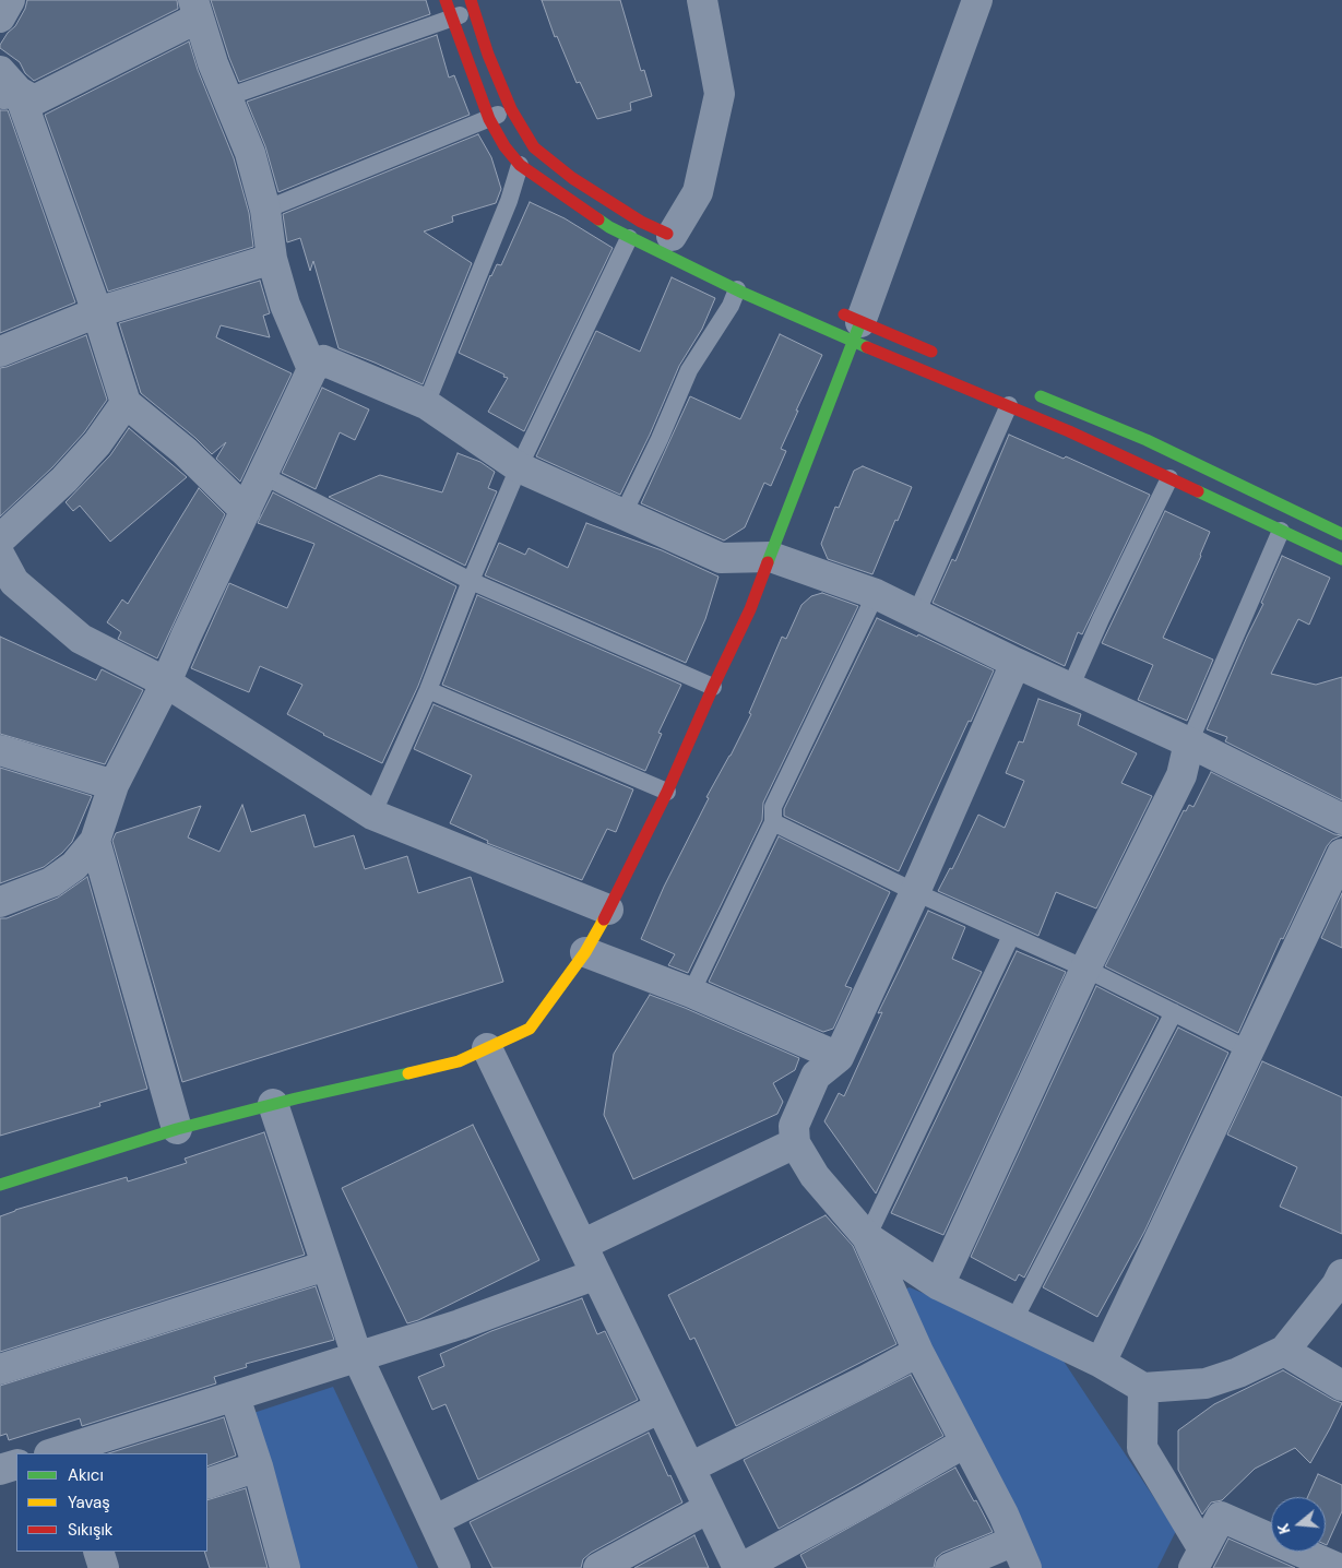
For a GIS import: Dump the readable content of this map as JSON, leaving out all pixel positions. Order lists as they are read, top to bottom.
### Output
{
  "legend": ["Akıcı", "Yavaş", "Sıkışık"],
  "north": "left"
}
